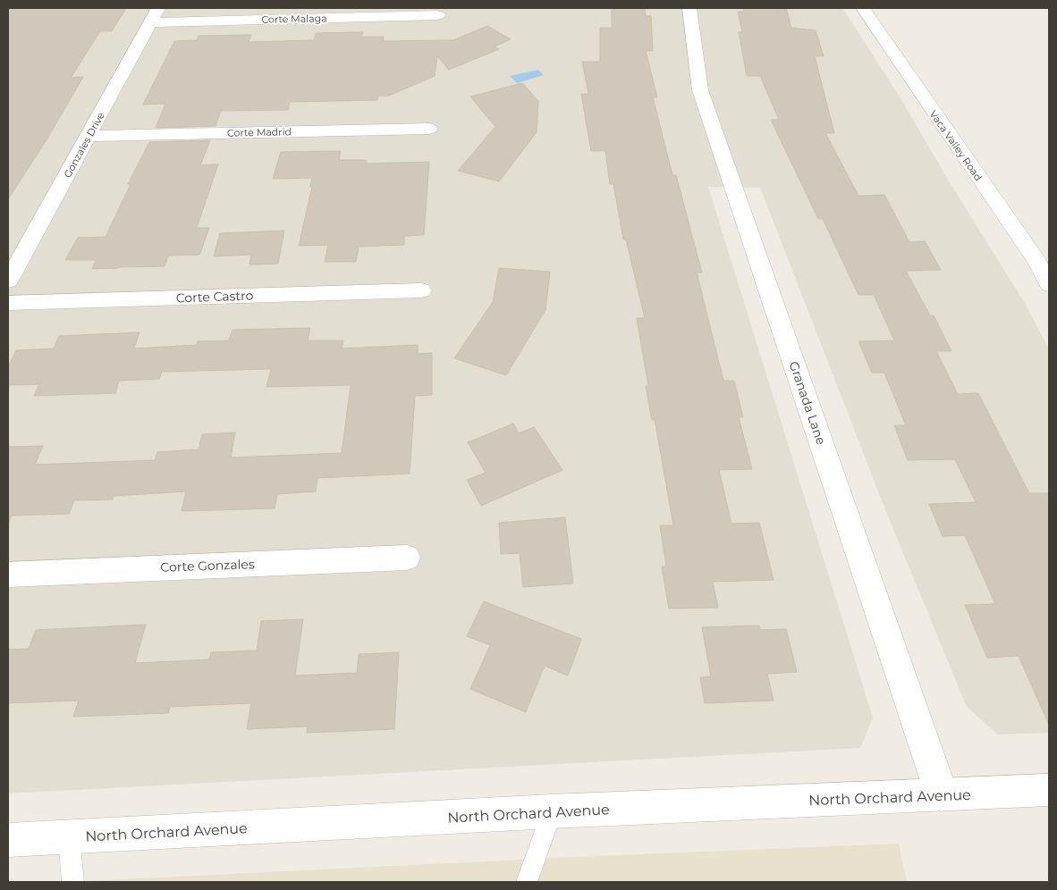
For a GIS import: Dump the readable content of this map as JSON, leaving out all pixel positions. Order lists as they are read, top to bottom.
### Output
{
  "streets": {
    "street": [
      "Corte Malaga",
      "Corte Madrid",
      "Gonzales Drive",
      "Vaca Valley Road",
      "Corte Castro",
      "Granada Lane",
      "Corte Gonzales",
      "North Orchard Avenue"
    ]
  },
  "crossings": [
    ["Corte Malaga", "Gonzales Drive"],
    ["Corte Madrid", "Gonzales Drive"],
    ["Granada Lane", "North Orchard Avenue"]
  ]
}
